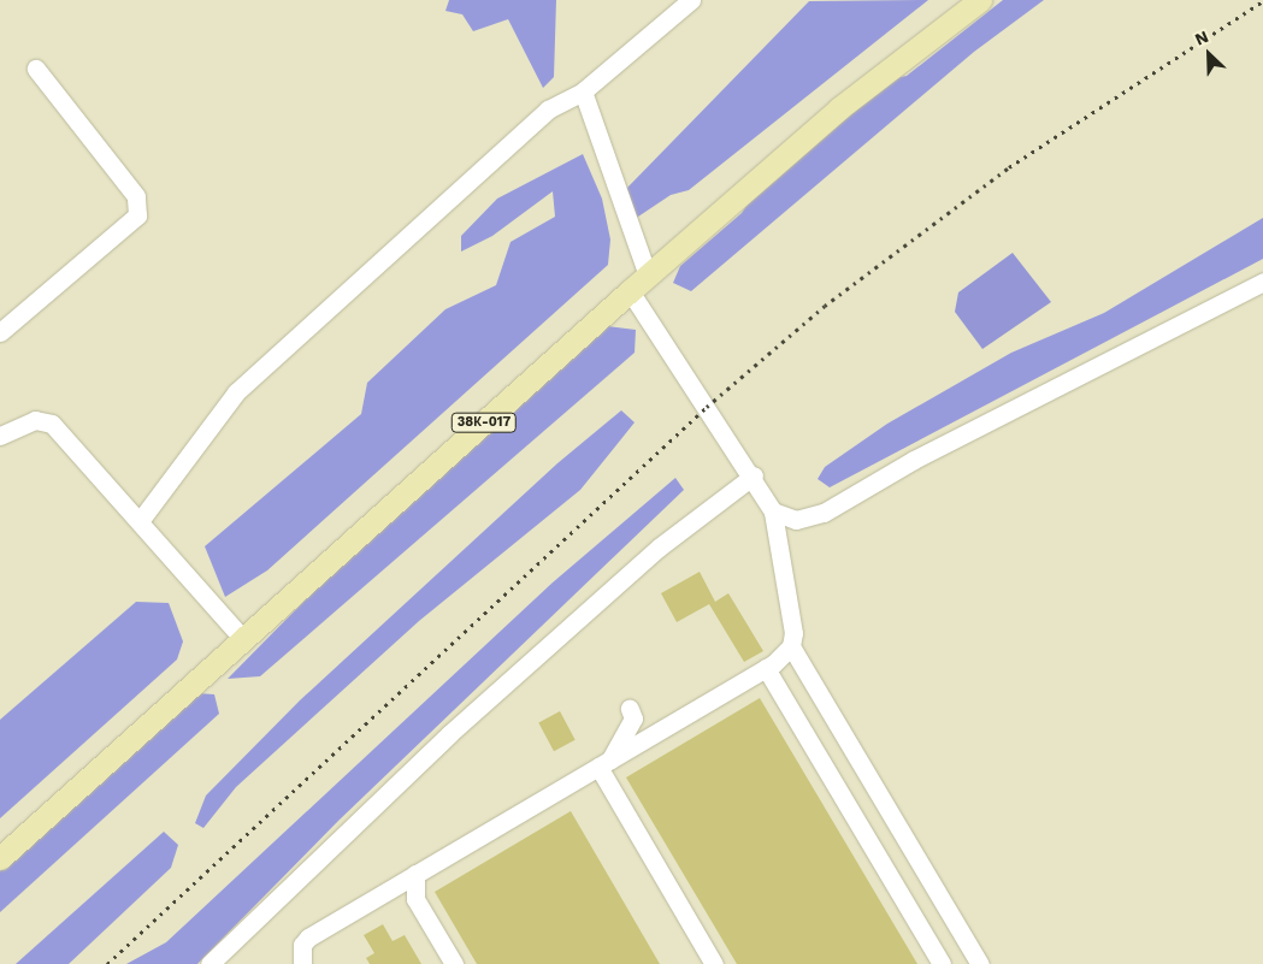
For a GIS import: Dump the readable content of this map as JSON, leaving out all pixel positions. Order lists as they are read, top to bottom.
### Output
{
  "streets": {
    "main road": ["38К-017"]
  },
  "north": "top left"
}
